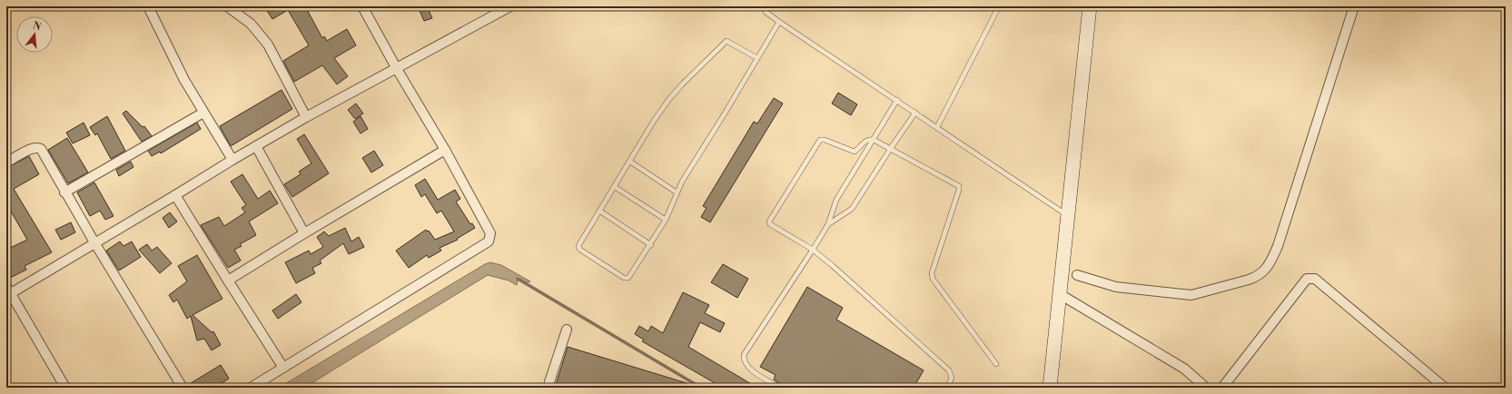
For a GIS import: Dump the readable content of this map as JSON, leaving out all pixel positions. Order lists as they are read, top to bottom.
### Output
{
  "north": "top"
}
